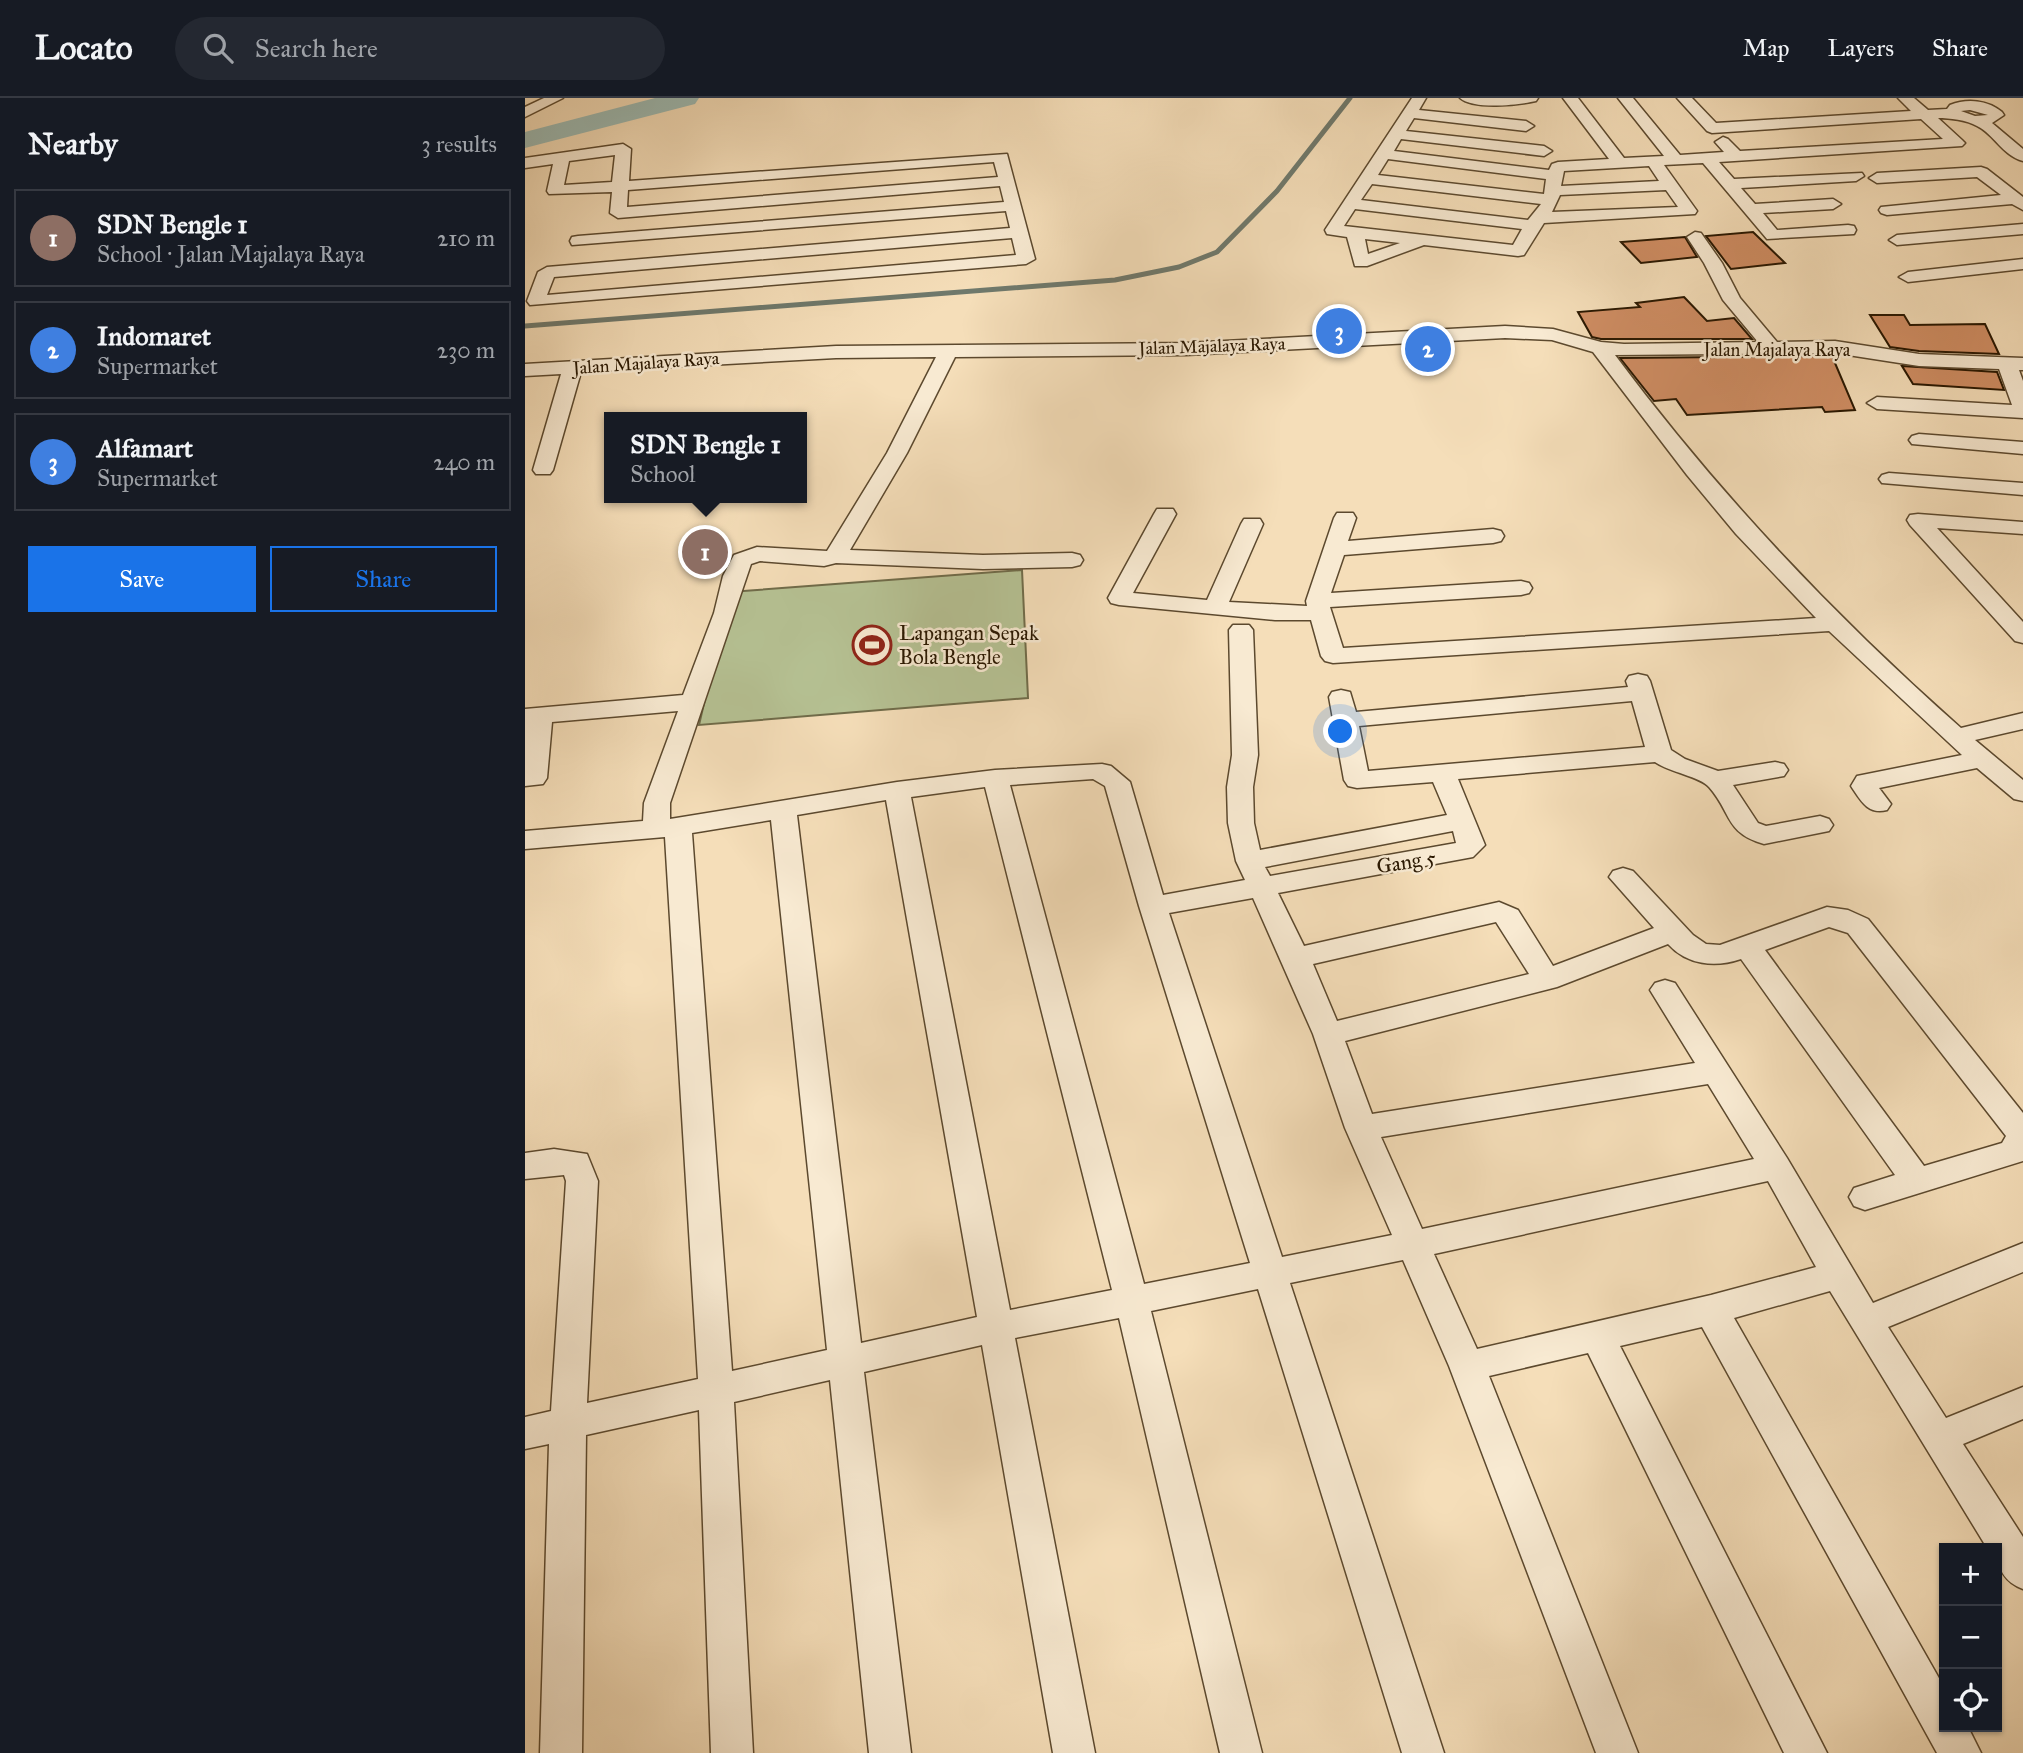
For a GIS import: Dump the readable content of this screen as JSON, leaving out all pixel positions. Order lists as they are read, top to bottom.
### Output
{
  "streets": {
    "street": ["Jalan Majalaya Raya", "Gang 5"]
  },
  "places": {
    "sports": ["Lapangan Sepak Bola Bengle"]
  },
  "page": {
    "header": "Locato",
    "search": "Search here",
    "nav": ["Map", "Layers", "Share"],
    "heading": ["Nearby", "3 results"],
    "list": [
      {
        "mark": "1",
        "name": "SDN Bengle 1",
        "note": "School · Jalan Majalaya Raya",
        "value": "210 m"
      },
      {
        "mark": "2",
        "name": "Indomaret",
        "note": "Supermarket",
        "value": "230 m"
      },
      {
        "mark": "3",
        "name": "Alfamart",
        "note": "Supermarket",
        "value": "240 m"
      }
    ],
    "pins": ["3", "2", "1"],
    "popup": ["SDN Bengle 1", "School"],
    "buttons": ["Save", "Share"],
    "map_buttons": ["+", "−"]
  }
}
